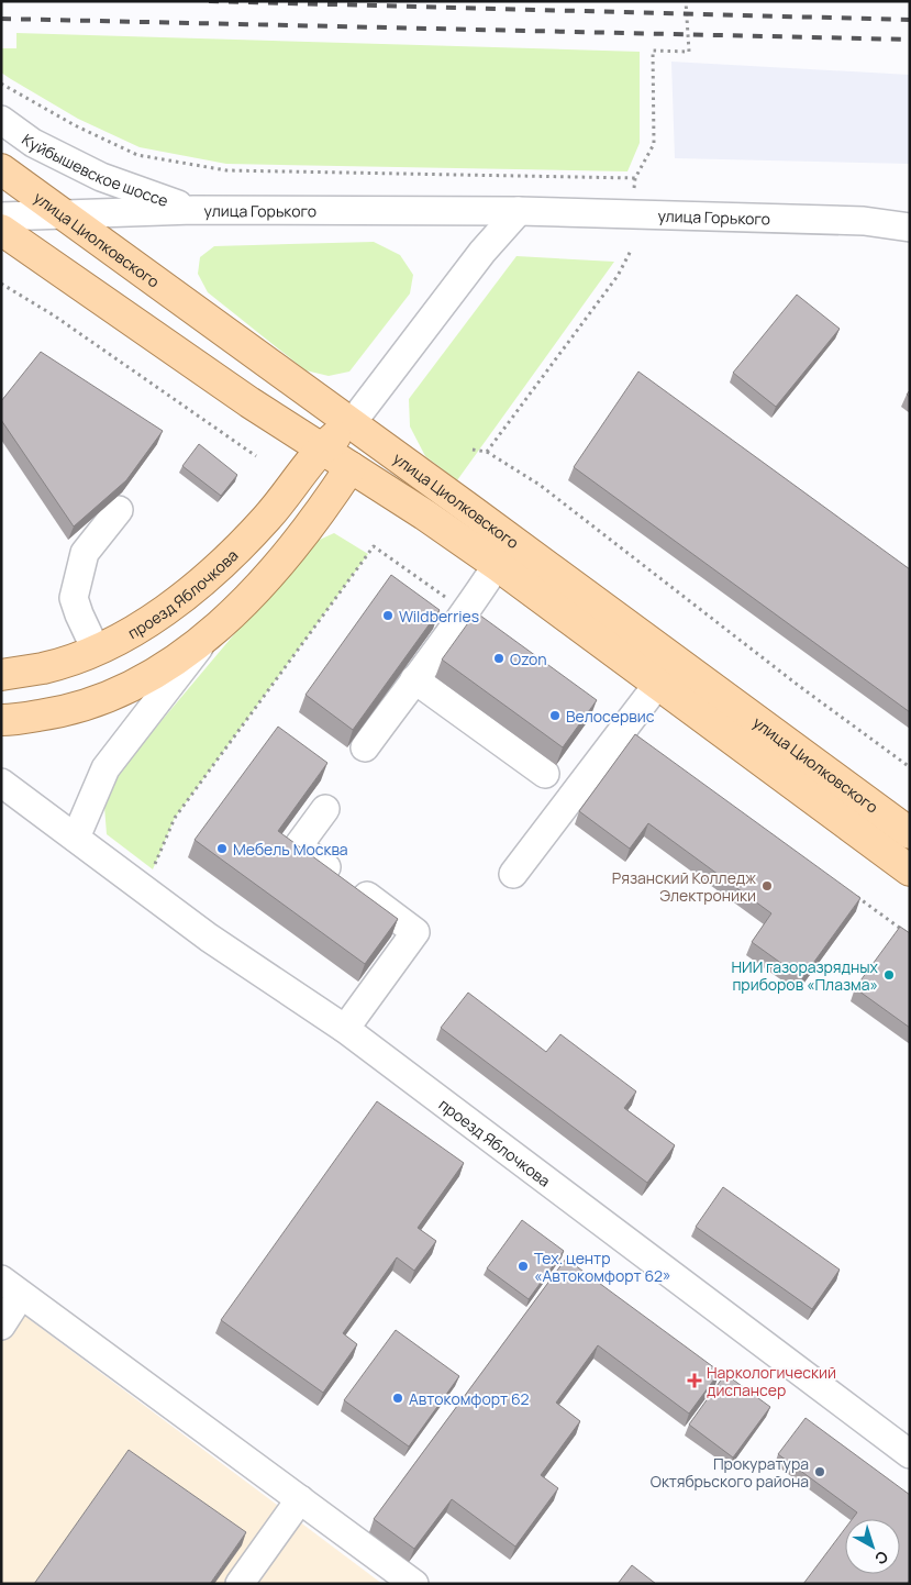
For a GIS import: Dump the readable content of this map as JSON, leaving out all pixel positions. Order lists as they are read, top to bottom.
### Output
{
  "streets": {
    "main road": ["улица Циолковского", "проезд Яблочкова"],
    "street": ["Куйбышевское шоссе", "улица Горького"]
  },
  "crossings": [
    ["Куйбышевское шоссе", "улица Горького"],
    ["улица Горького", "улица Циолковского"],
    ["улица Циолковского", "проезд Яблочкова"]
  ],
  "places": {
    "other": [
      "Wildberries",
      "Ozon",
      "Велосервис",
      "Мебель Москва",
      "Рязанский Колледж Электроники",
      "НИИ газоразрядных приборов «Плазма»",
      "Тех. центр «Автокомфорт 62»",
      "Автокомфорт 62",
      "Прокуратура Октябрьского района"
    ],
    "health": ["Наркологический диспансер"]
  },
  "north": "bottom right"
}
